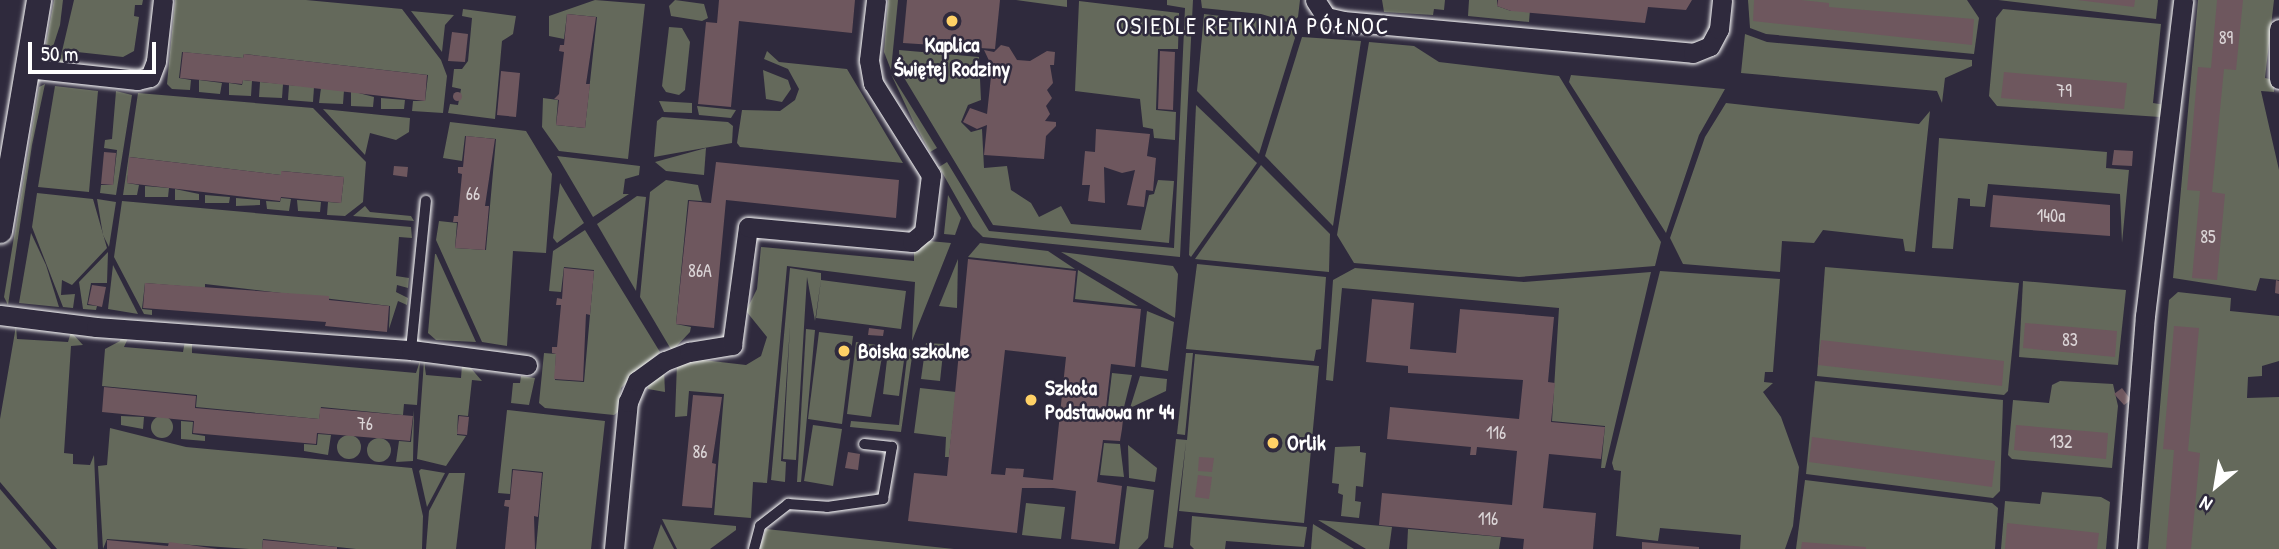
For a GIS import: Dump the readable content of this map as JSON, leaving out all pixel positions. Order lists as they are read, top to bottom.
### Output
{
  "districts": ["OSIEDLE RETKINIA PÓŁNOC"],
  "places": [
    "Kaplica Świętej Rodziny",
    "Boiska szkolne",
    "Szkoła Podstawowa nr 44",
    "Orlik"
  ],
  "house_numbers": [
    "89",
    "79",
    "66",
    "140a",
    "85",
    "86A",
    "83",
    "76",
    "116",
    "132",
    "86",
    "116"
  ],
  "scale_bar": "50 m",
  "north": "bottom left"
}
